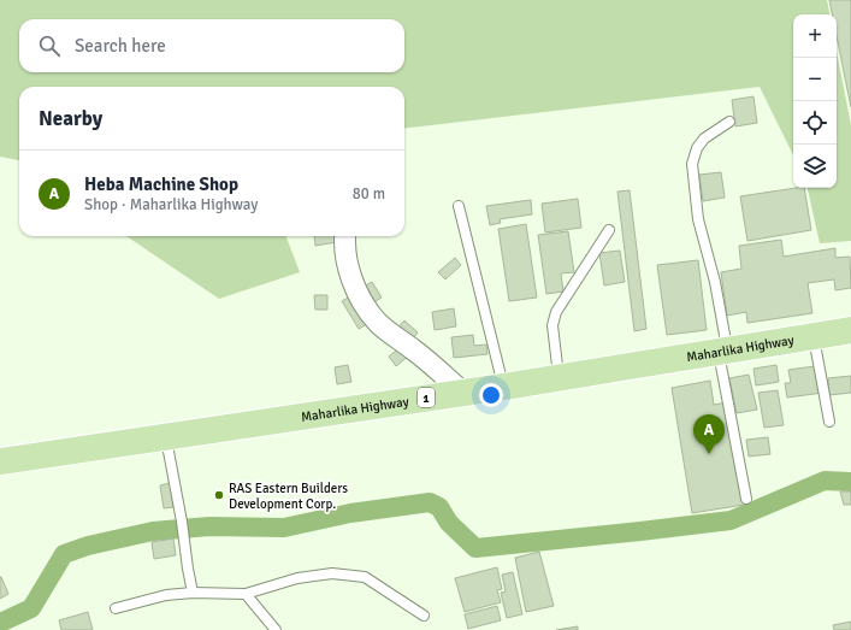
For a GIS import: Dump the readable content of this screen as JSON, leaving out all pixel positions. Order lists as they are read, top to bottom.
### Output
{
  "streets": {
    "highway": ["Maharlika Highway", "1"]
  },
  "places": ["RAS Eastern Builders Development Corp."],
  "page": {
    "map_buttons": ["+", "−"],
    "search": "Search here",
    "heading": "Nearby",
    "list": [
      {
        "mark": "A",
        "name": "Heba Machine Shop",
        "note": "Shop · Maharlika Highway",
        "value": "80 m"
      }
    ],
    "pins": "A"
  }
}
